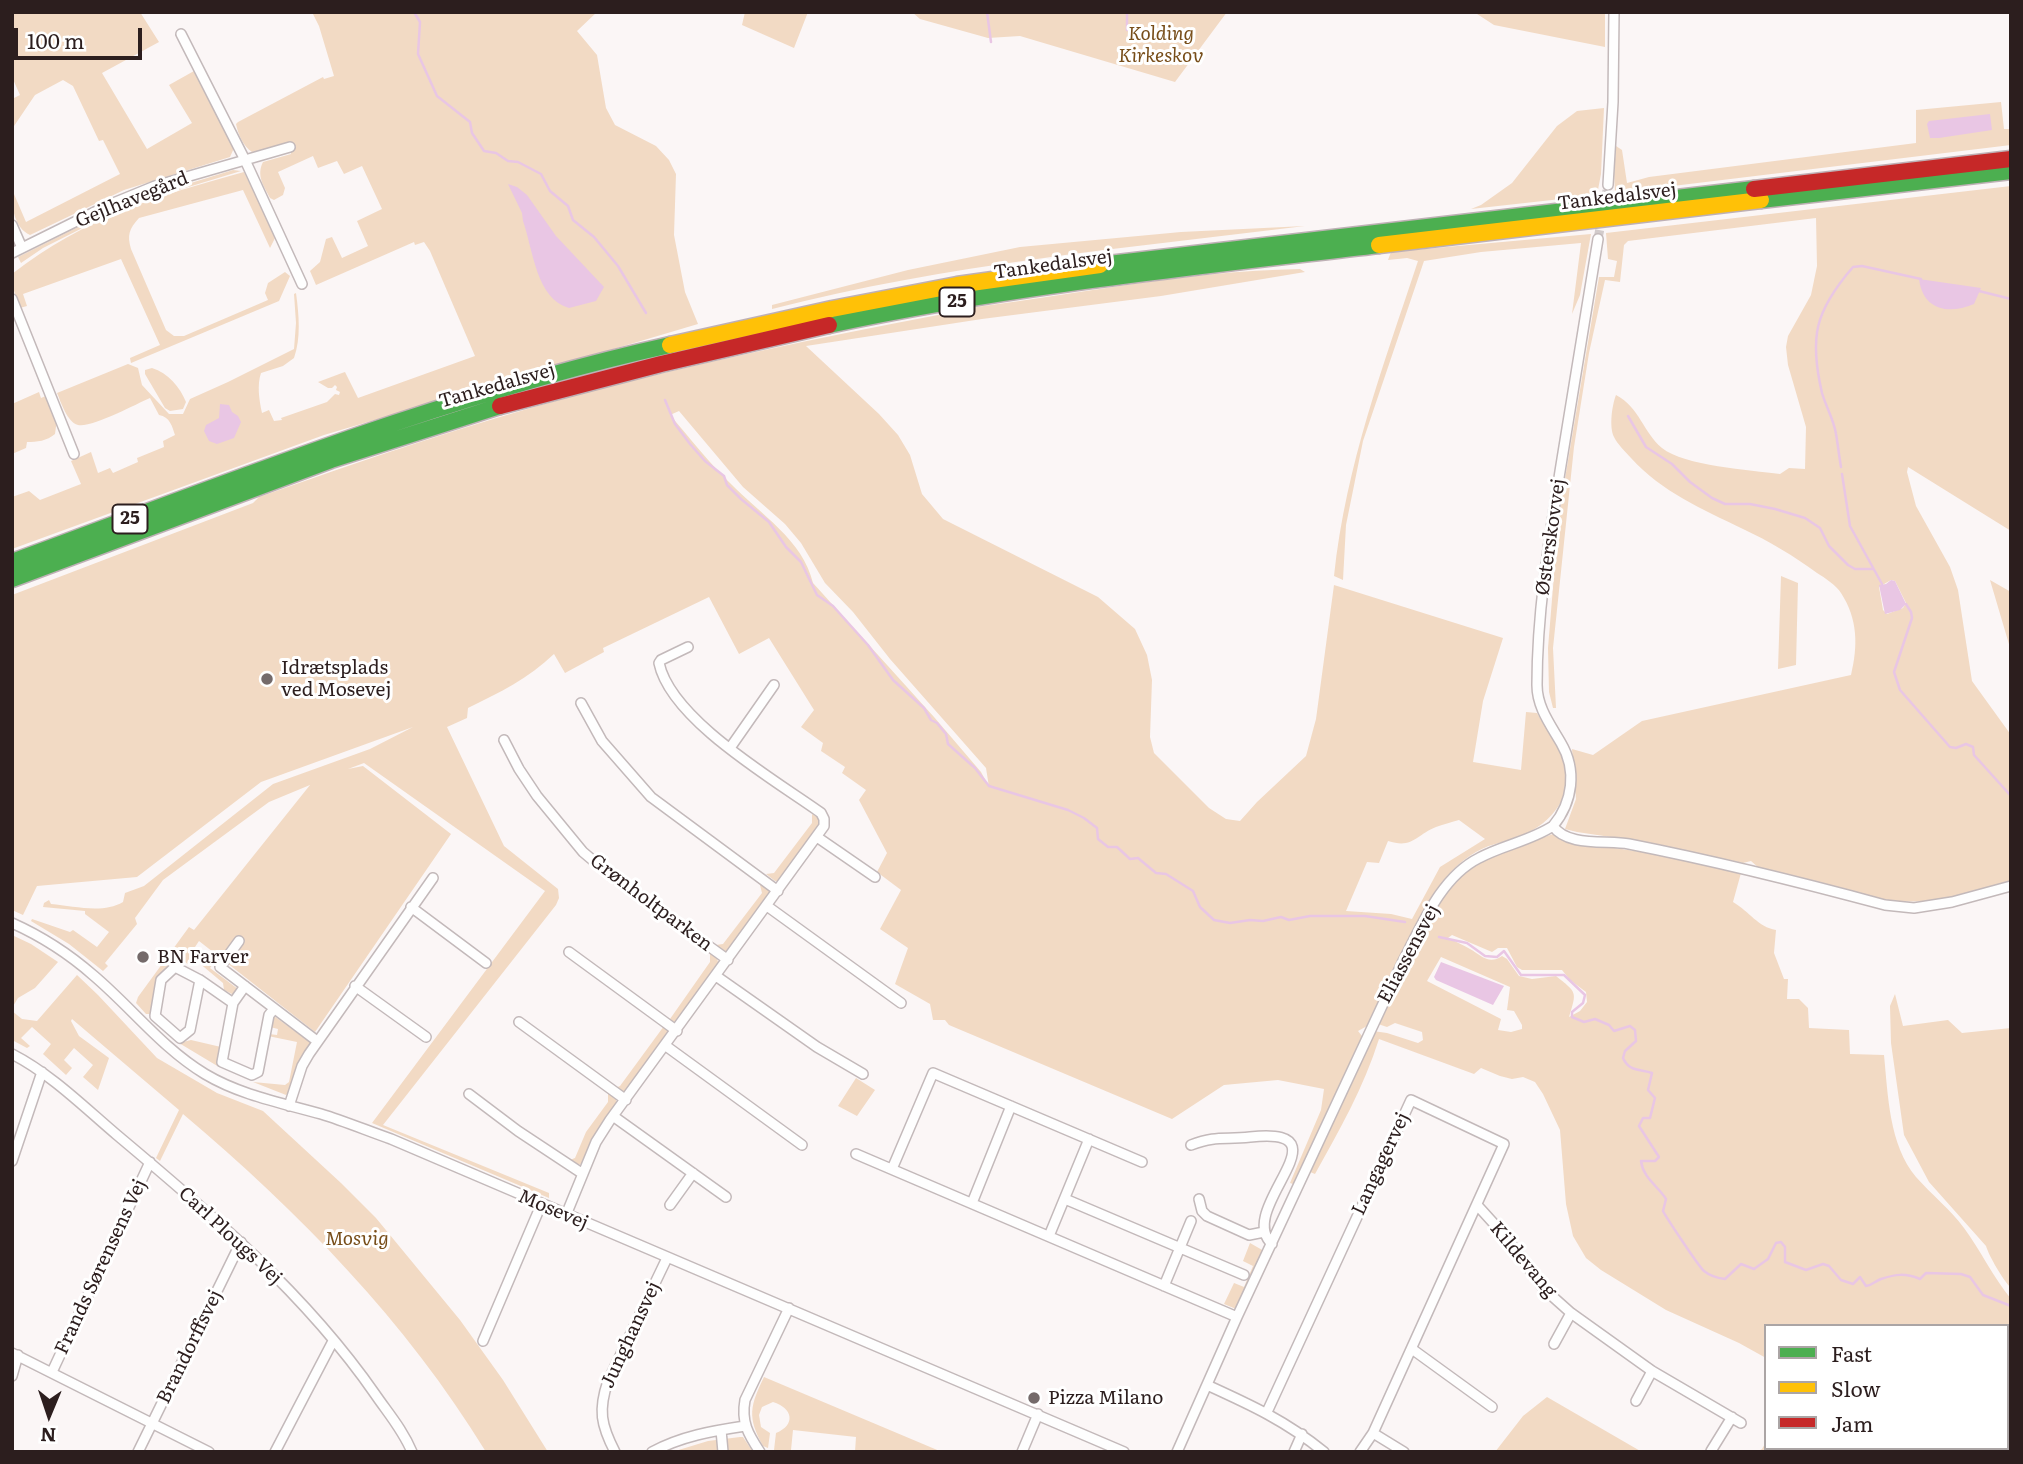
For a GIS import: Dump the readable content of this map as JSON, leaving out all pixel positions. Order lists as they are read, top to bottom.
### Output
{
  "streets": {
    "highway": ["Tankedalsvej", "25"],
    "street": [
      "Gejlhavegård",
      "Østerskovvej",
      "Grønholtparken",
      "Eliassensvej",
      "Langagervej",
      "Mosevej",
      "Carl Plougs Vej",
      "Kildevang",
      "Frands Sørensens Vej",
      "Junghansvej",
      "Brandorffsvej"
    ]
  },
  "crossings": [
    ["Østerskovvej", "Eliassensvej"],
    ["Grønholtparken", "Mosevej"],
    ["Langagervej", "Kildevang"],
    ["Mosevej", "Junghansvej"],
    ["Carl Plougs Vej", "Frands Sørensens Vej"],
    ["Carl Plougs Vej", "Brandorffsvej"]
  ],
  "parks": ["Kolding Kirkeskov", "Mosvig"],
  "places": ["Idrætsplads ved Mosevej", "BN Farver", "Pizza Milano"],
  "legend": ["Fast", "Slow", "Jam"],
  "scale_bar": "100 m",
  "north": "bottom"
}
